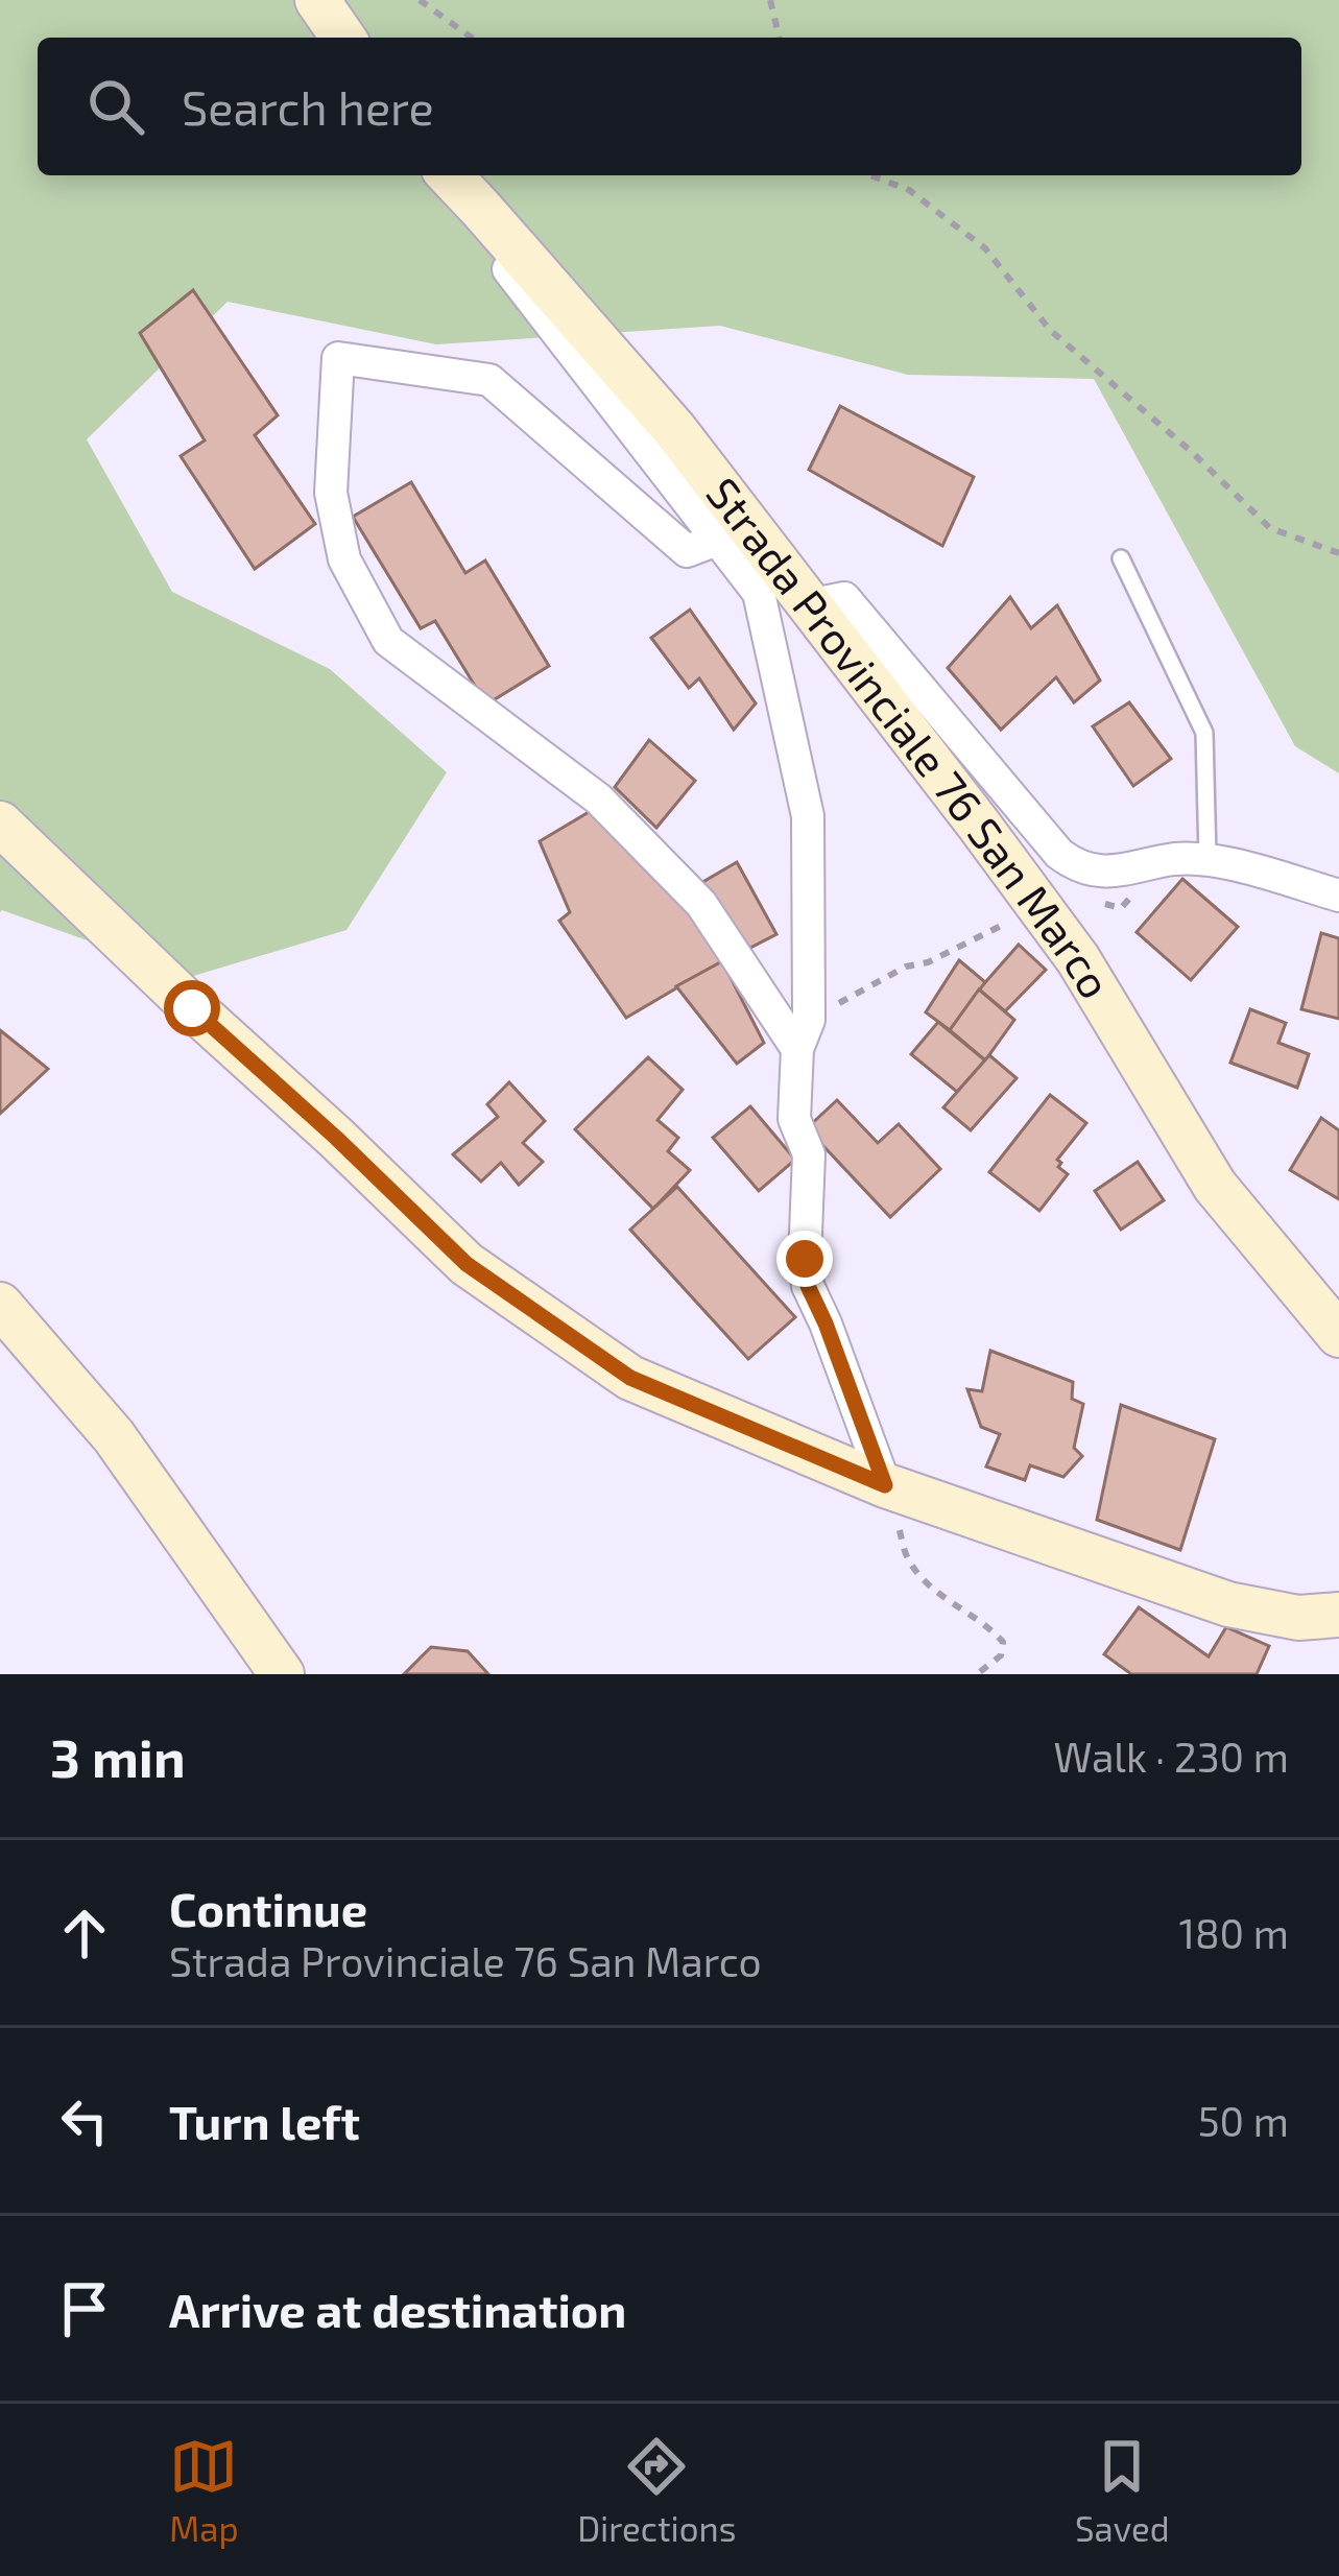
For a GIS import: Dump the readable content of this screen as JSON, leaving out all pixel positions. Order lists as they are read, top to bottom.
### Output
{
  "streets": {
    "street": ["Strada Provinciale 76 San Marco"]
  },
  "page": {
    "search": "Search here",
    "heading": ["3 min", "Walk · 230 m"],
    "list": [
      ["Continue", "Strada Provinciale 76 San Marco", "180 m"],
      ["Turn left", "50 m"],
      "Arrive at destination"
    ],
    "nav": ["Map", "Directions", "Saved"]
  }
}
